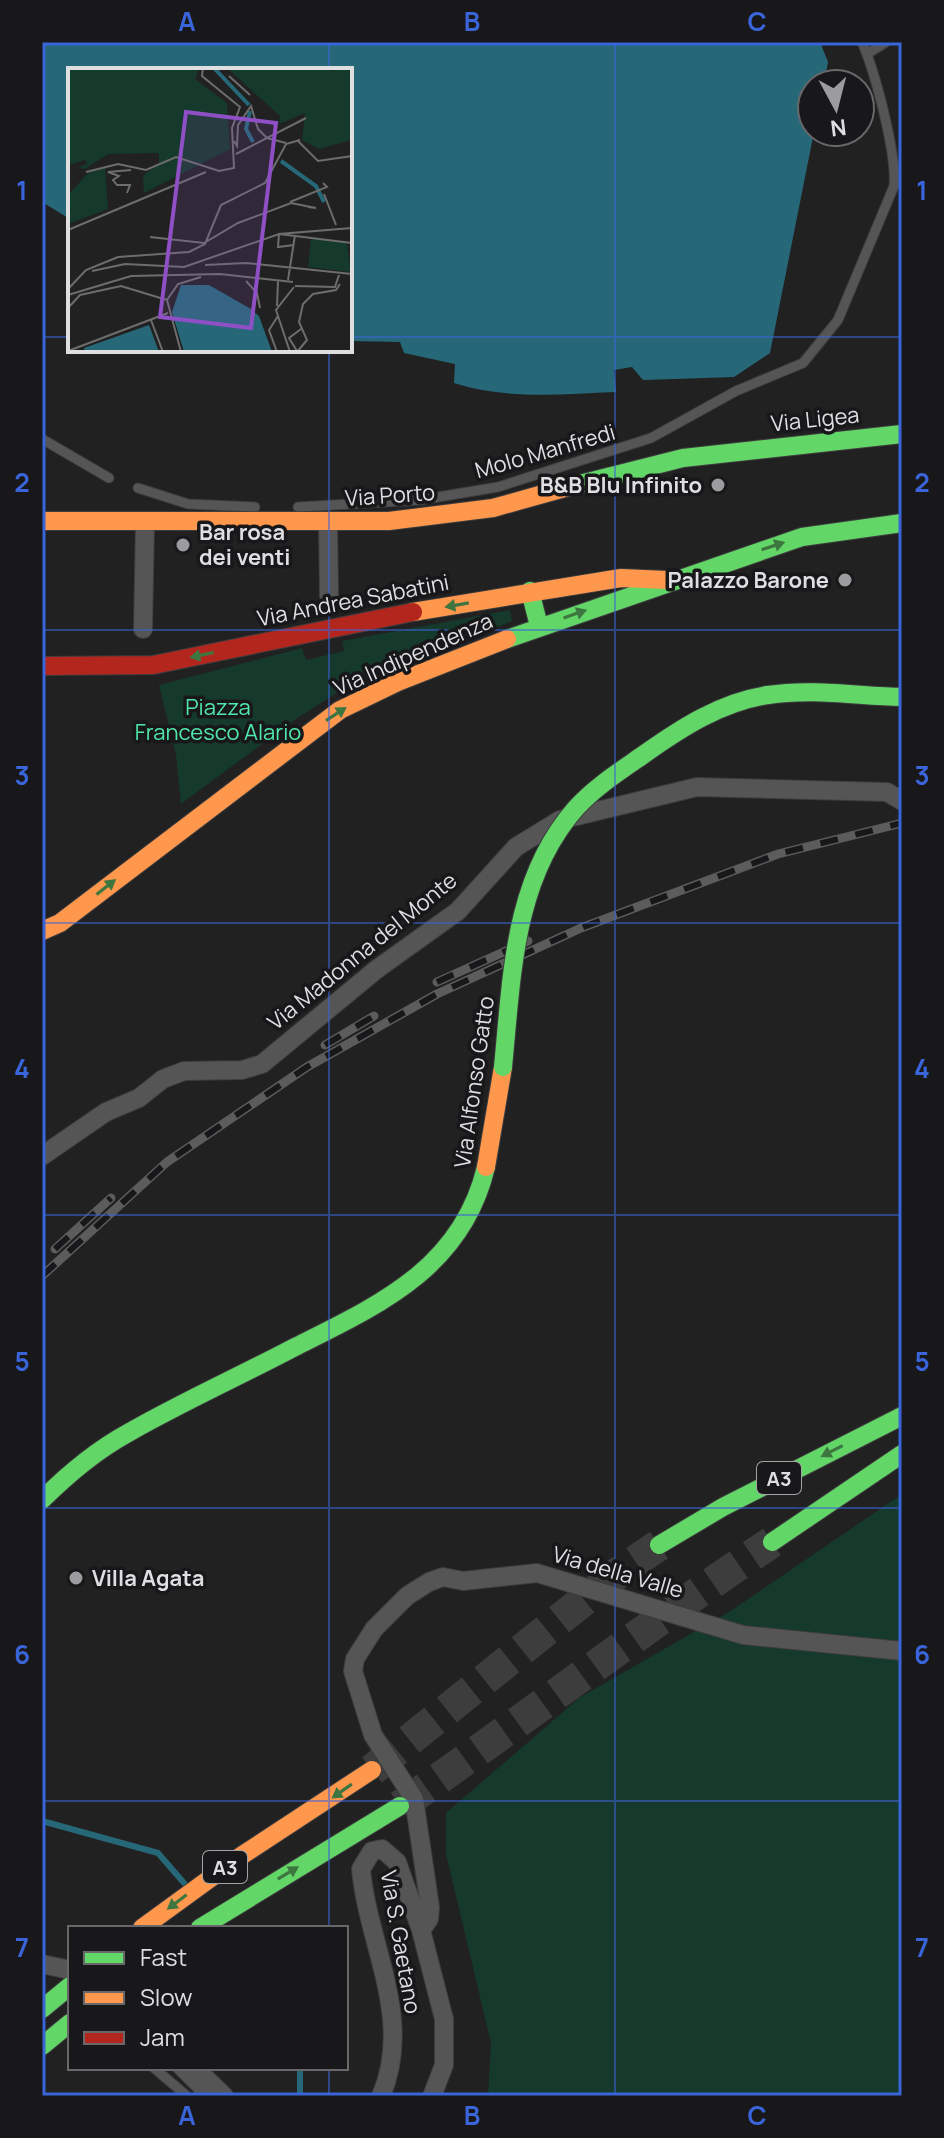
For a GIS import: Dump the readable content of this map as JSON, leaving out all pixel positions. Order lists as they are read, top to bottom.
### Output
{
  "streets": {
    "main road": [
      "Via Ligea",
      "Via Porto",
      "Via Andrea Sabatini",
      "Via Indipendenza",
      "Via Alfonso Gatto",
      "A3"
    ],
    "street": ["Via Madonna del Monte", "Via della Valle", "Via S. Gaetano"],
    "lane": ["Molo Manfredi"]
  },
  "crossings": [
    ["Via Ligea", "Via Porto"],
    ["Via Andrea Sabatini", "Via Indipendenza"],
    ["Via della Valle", "Via S. Gaetano"]
  ],
  "one_way": ["Via Andrea Sabatini", "Via Indipendenza"],
  "parks": ["Piazza Francesco Alario"],
  "places": [
    "B&B Blu Infinito",
    "Bar rosa dei venti",
    "Palazzo Barone",
    "Villa Agata"
  ],
  "legend": ["Fast", "Slow", "Jam"],
  "north": "bottom",
  "grid": {
    "columns": ["A", "B", "C"],
    "rows": [
      "1",
      "2",
      "3",
      "4",
      "5",
      "6",
      "7"
    ]
  }
}
